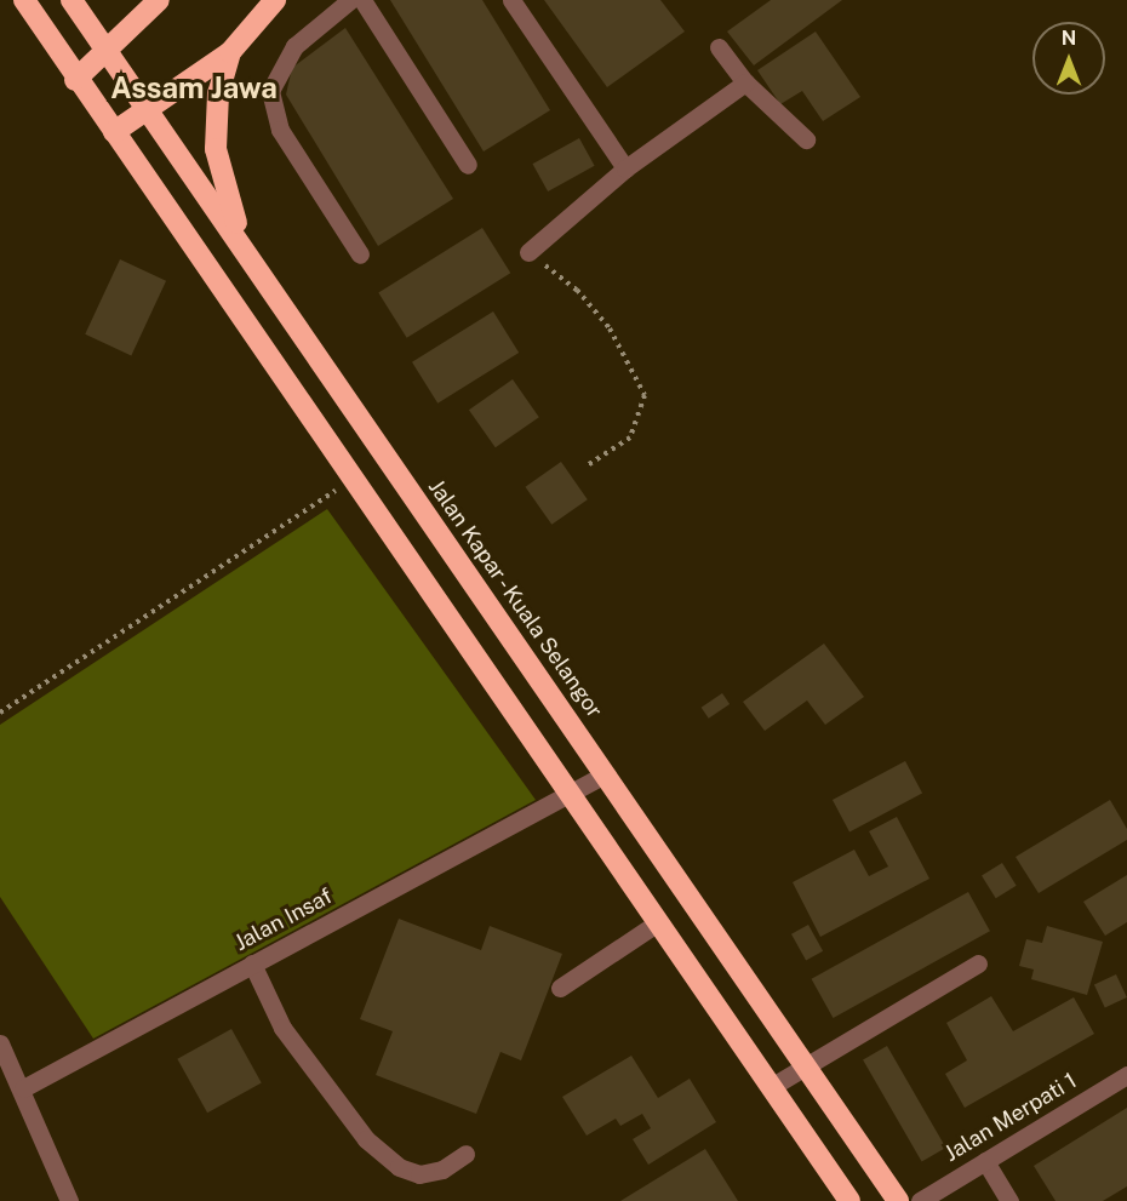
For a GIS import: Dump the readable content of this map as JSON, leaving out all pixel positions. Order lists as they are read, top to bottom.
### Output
{
  "streets": {
    "highway": ["Jalan Kapar - Kuala Selangor"],
    "street": ["Jalan Insaf", "Jalan Merpati 1"]
  },
  "crossings": [
    ["Jalan Kapar - Kuala Selangor", "Jalan Insaf"]
  ],
  "districts": ["Assam Jawa"],
  "north": "top"
}
